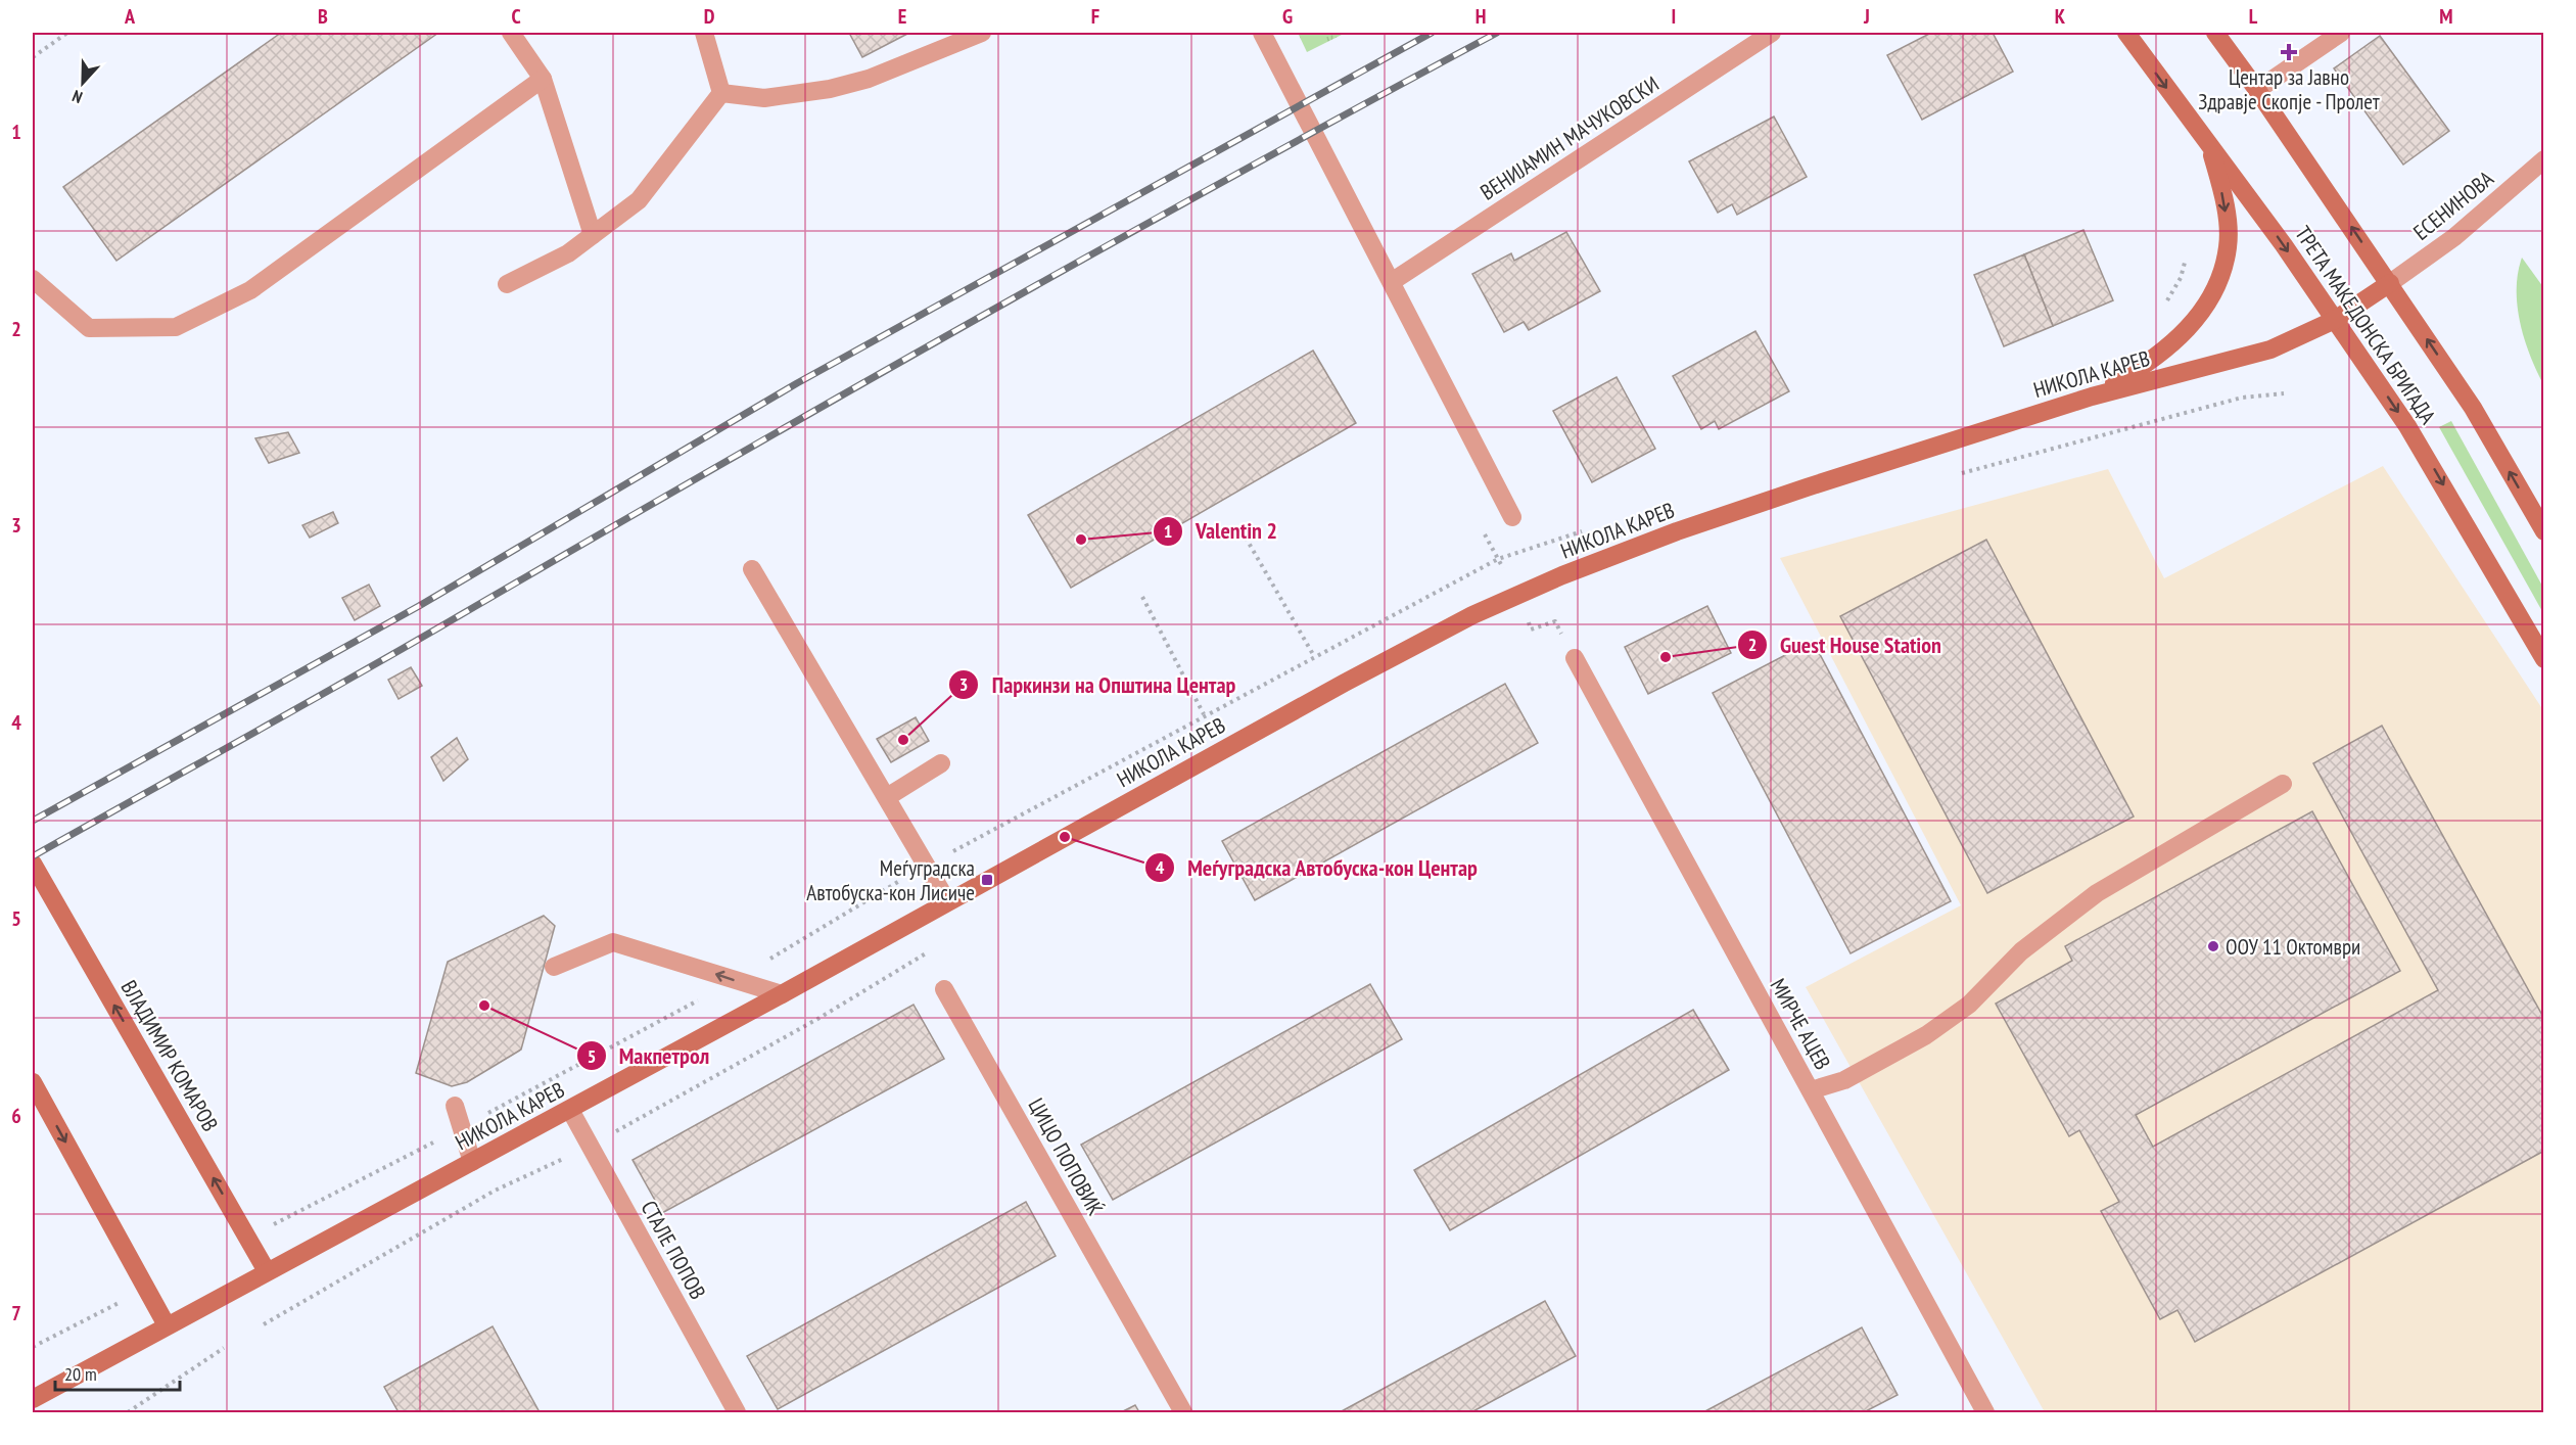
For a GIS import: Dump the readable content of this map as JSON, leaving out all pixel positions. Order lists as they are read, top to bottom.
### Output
{
  "streets": {
    "street": [
      "ВЕНИЈАМИН МАЧУКОВСКИ",
      "ЕСЕНИНОВА",
      "ТРЕТА МАКЕДОНСКА БРИГАДА",
      "НИКОЛА КАРЕВ",
      "МИРЧЕ АЦЕВ",
      "ВЛАДИМИР КОМАРОВ",
      "ЦИЦО ПОПОВИЌ",
      "СТАЛЕ ПОПОВ"
    ]
  },
  "crossings": [
    ["ЕСЕНИНОВА", "ТРЕТА МАКЕДОНСКА БРИГАДА"],
    ["ЕСЕНИНОВА", "НИКОЛА КАРЕВ"],
    ["ТРЕТА МАКЕДОНСКА БРИГАДА", "НИКОЛА КАРЕВ"],
    ["НИКОЛА КАРЕВ", "ВЛАДИМИР КОМАРОВ"],
    ["НИКОЛА КАРЕВ", "СТАЛЕ ПОПОВ"]
  ],
  "places": {
    "health": ["Центар за Јавно Здравје Скопје - Пролет"],
    "other": [
      "Valentin 2",
      "Guest House Station",
      "Паркинзи на Општина Центар",
      "Меѓуградска Автобуска-кон Центар",
      "ООУ 11 Октомври",
      "Макпетрол"
    ],
    "transit": ["Меѓуградска Автобуска-кон Лисиче"]
  },
  "scale_bar": "20 m",
  "north": "bottom",
  "grid": {
    "columns": [
      "A",
      "B",
      "C",
      "D",
      "E",
      "F",
      "G",
      "H",
      "I",
      "J",
      "K",
      "L",
      "M"
    ],
    "rows": [
      "1",
      "2",
      "3",
      "4",
      "5",
      "6",
      "7"
    ]
  }
}
